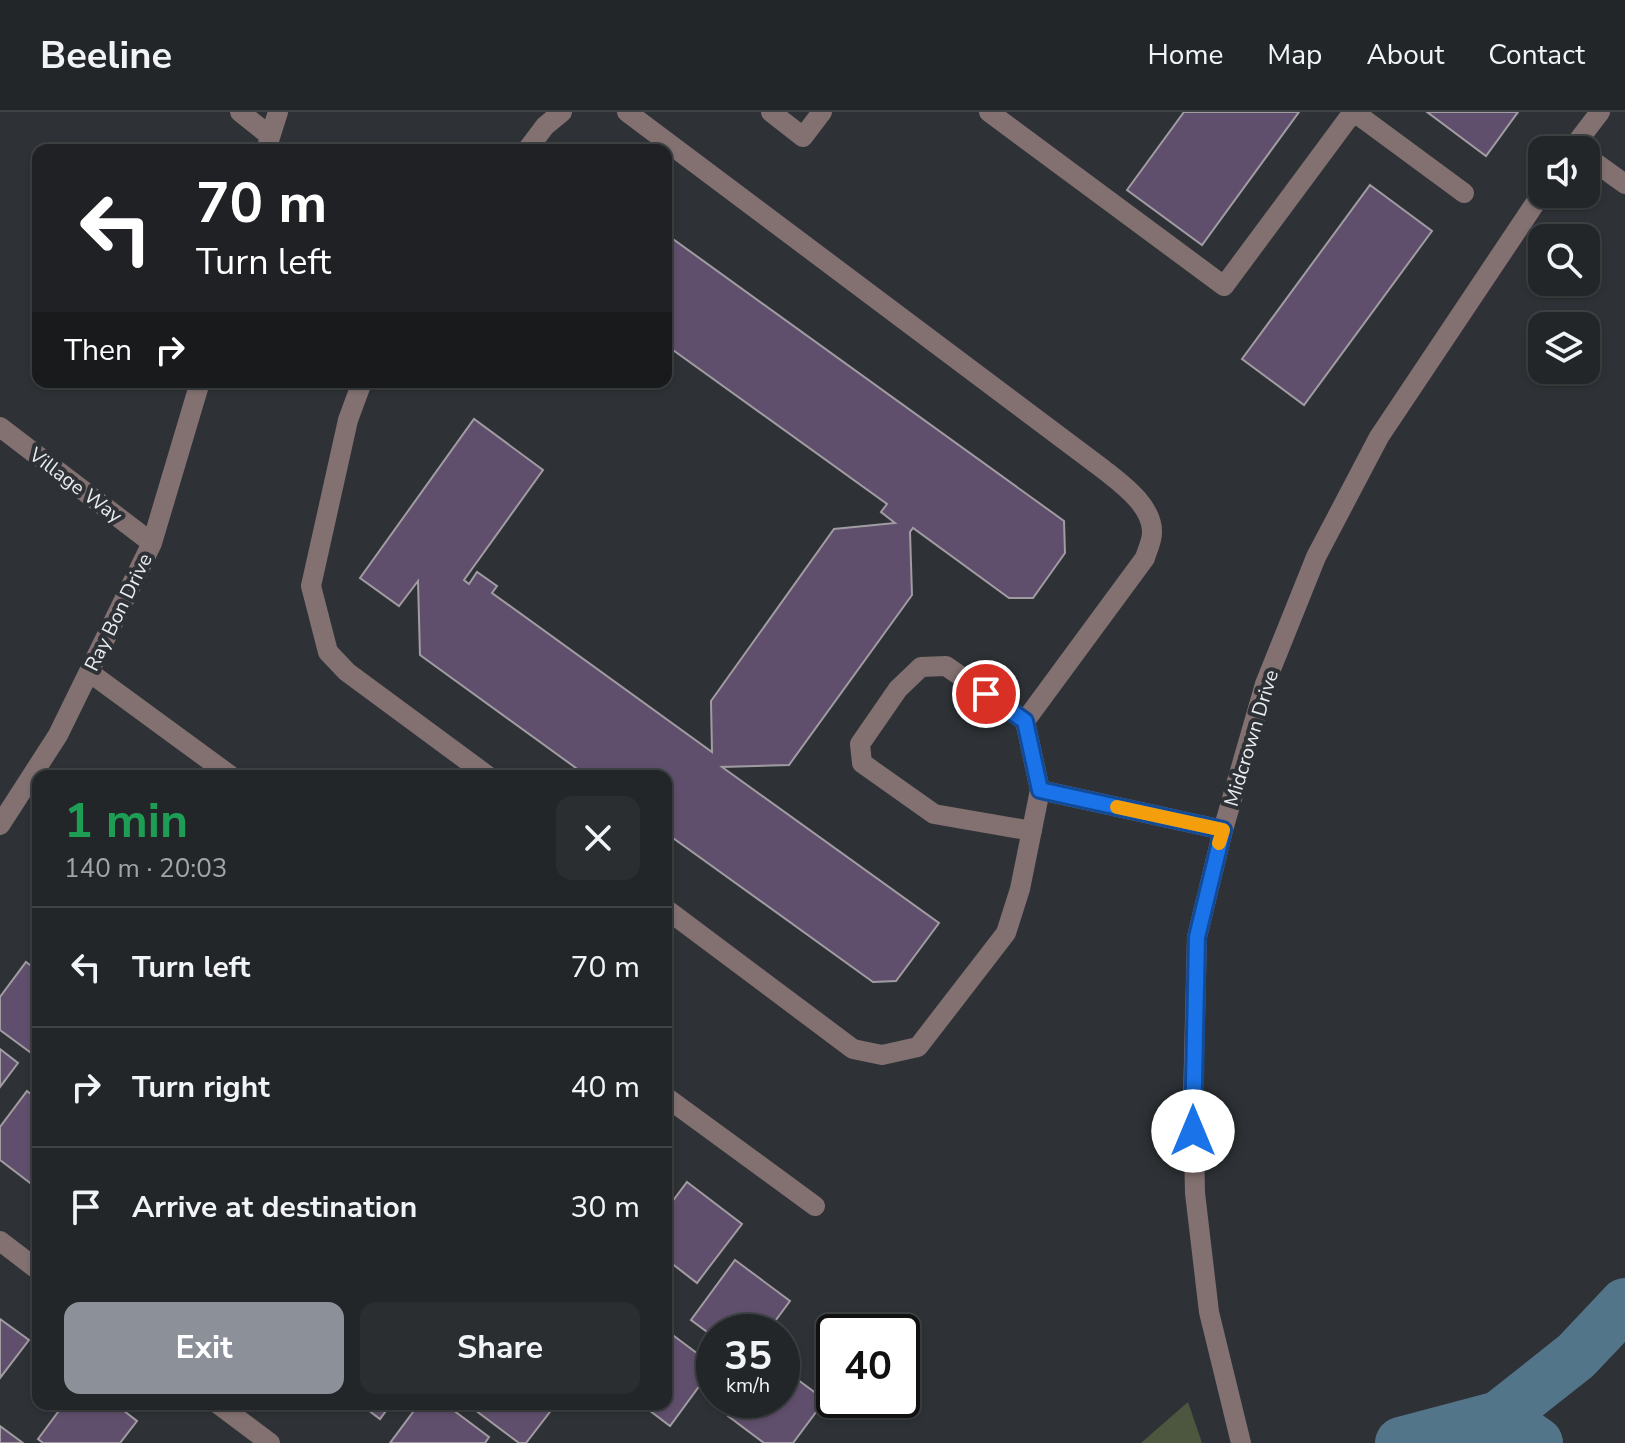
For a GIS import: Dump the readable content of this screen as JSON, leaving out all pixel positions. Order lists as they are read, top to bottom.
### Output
{
  "streets": {
    "street": ["Village Way", "Ray Bon Drive", "Midcrown Drive"]
  },
  "crossings": [
    ["Village Way", "Ray Bon Drive"]
  ],
  "page": {
    "header": "Beeline",
    "nav": [
      "Home",
      "Map",
      "About",
      "Contact"
    ],
    "turn": ["70 m", "Turn left"],
    "then": "Then",
    "heading": ["1 min", "140 m · 20:03"],
    "list": [
      {
        "name": "Turn left",
        "value": "70 m"
      },
      {
        "name": "Turn right",
        "value": "40 m"
      },
      {
        "name": "Arrive at destination",
        "value": "30 m"
      }
    ],
    "buttons": ["Exit", "Share"],
    "speed": "35 km/h",
    "limit": "40"
  }
}
